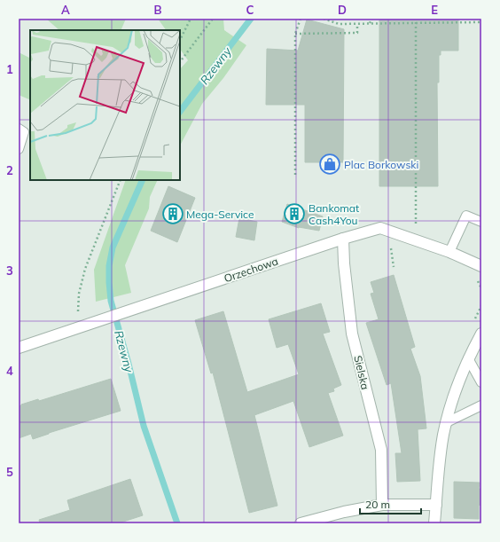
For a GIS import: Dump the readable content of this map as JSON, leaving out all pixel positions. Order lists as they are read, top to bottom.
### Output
{
  "streets": {
    "street": ["Orzechowa", "Sielska"]
  },
  "crossings": [
    ["Orzechowa", "Sielska"]
  ],
  "water": ["Rzewny"],
  "places": {
    "shop": ["Plac Borkowski"],
    "building": ["Mega-Service", "Bankomat Cash4You"]
  },
  "scale_bar": "20 m",
  "grid": {
    "columns": [
      "A",
      "B",
      "C",
      "D",
      "E"
    ],
    "rows": [
      "1",
      "2",
      "3",
      "4",
      "5"
    ]
  }
}
